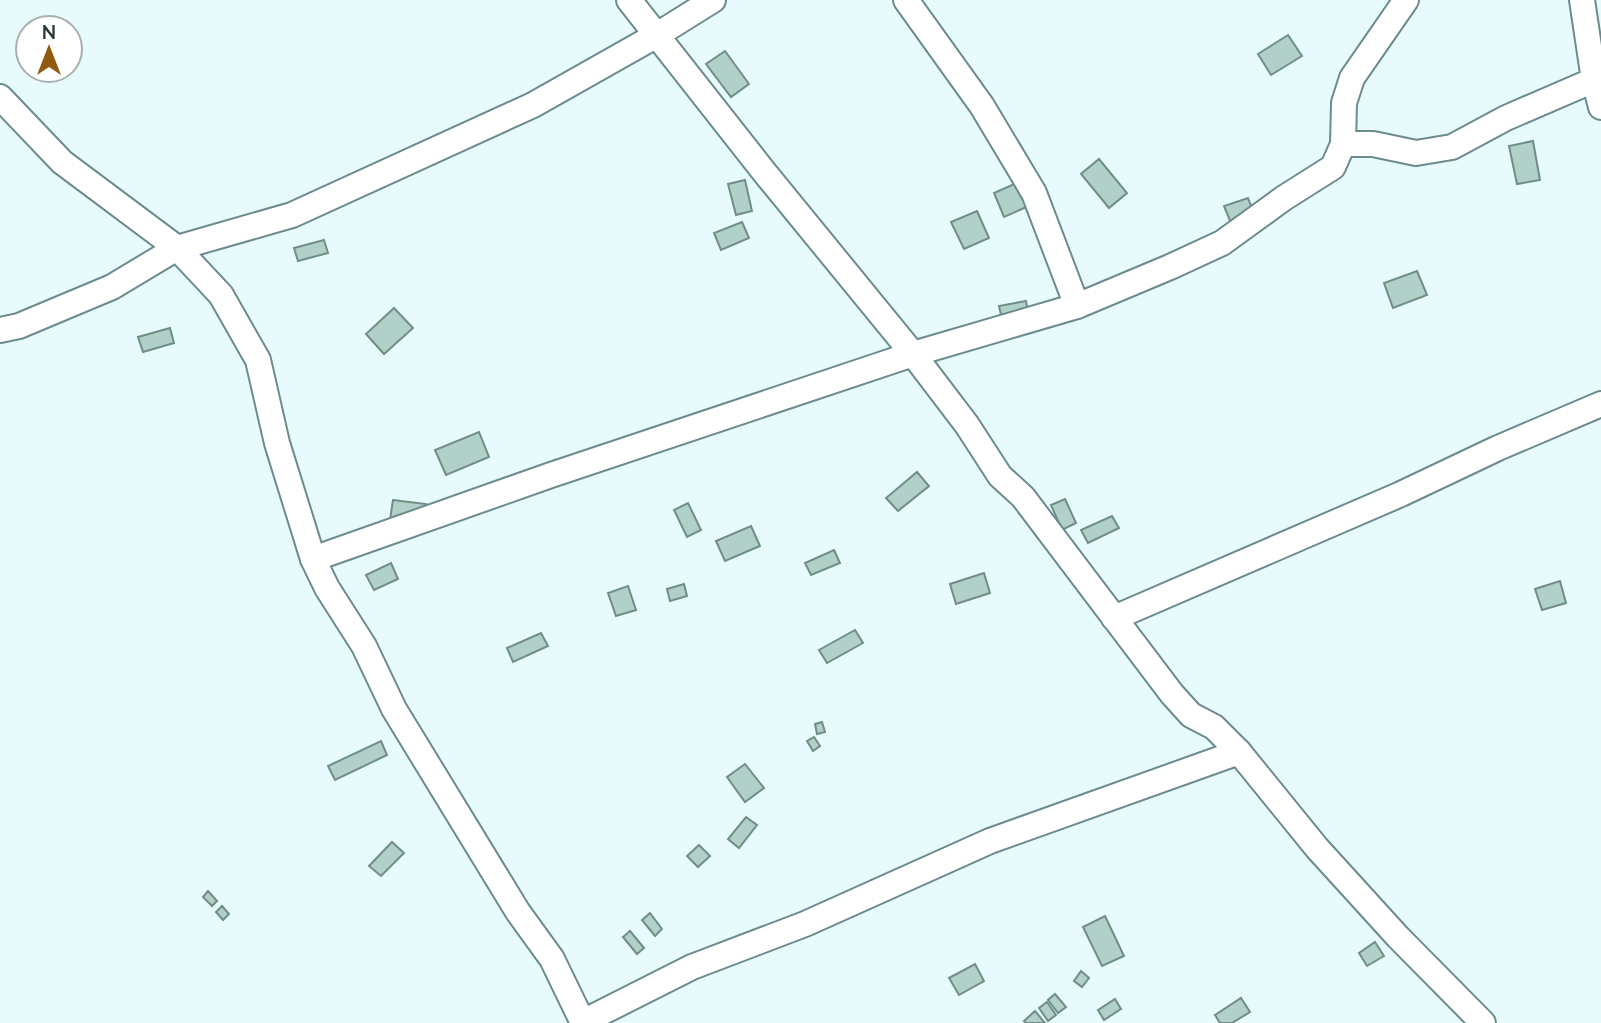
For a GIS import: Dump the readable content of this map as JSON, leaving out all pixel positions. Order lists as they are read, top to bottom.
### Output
{
  "north": "top"
}
